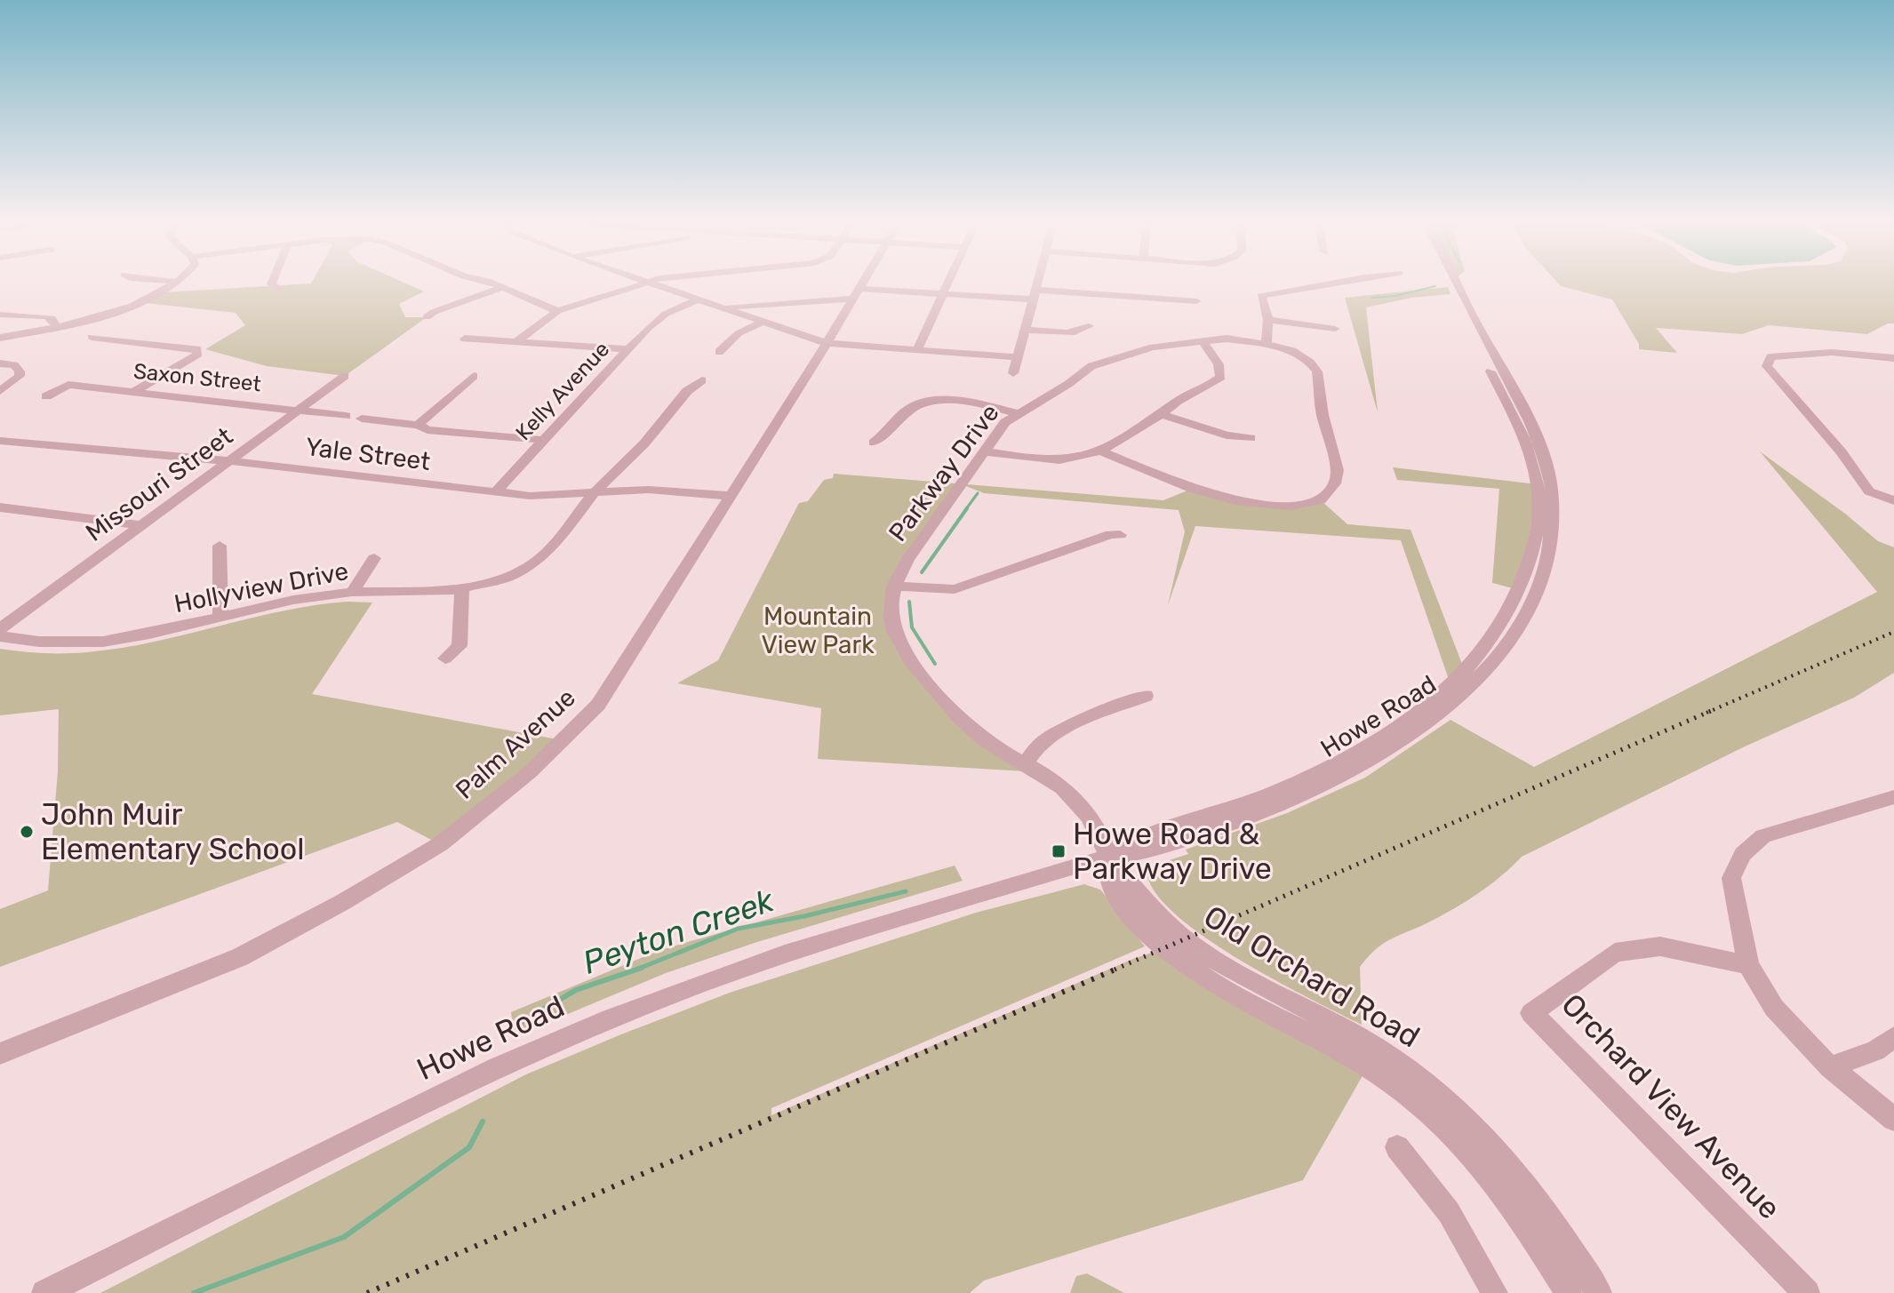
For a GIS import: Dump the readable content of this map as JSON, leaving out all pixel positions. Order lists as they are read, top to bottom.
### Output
{
  "streets": {
    "street": [
      "Saxon Street",
      "Kelly Avenue",
      "Yale Street",
      "Parkway Drive",
      "Missouri Street",
      "Hollyview Drive",
      "Howe Road",
      "Palm Avenue",
      "Old Orchard Road",
      "Orchard View Avenue"
    ]
  },
  "crossings": [
    ["Saxon Street", "Missouri Street"],
    ["Kelly Avenue", "Yale Street"],
    ["Yale Street", "Missouri Street"],
    ["Yale Street", "Hollyview Drive"],
    ["Yale Street", "Palm Avenue"],
    ["Parkway Drive", "Howe Road"],
    ["Parkway Drive", "Old Orchard Road"],
    ["Howe Road", "Old Orchard Road"]
  ],
  "water": ["Peyton Creek"],
  "parks": ["Mountain View Park"],
  "places": {
    "other": ["John Muir Elementary School"],
    "transit": ["Howe Road & Parkway Drive"]
  }
}
